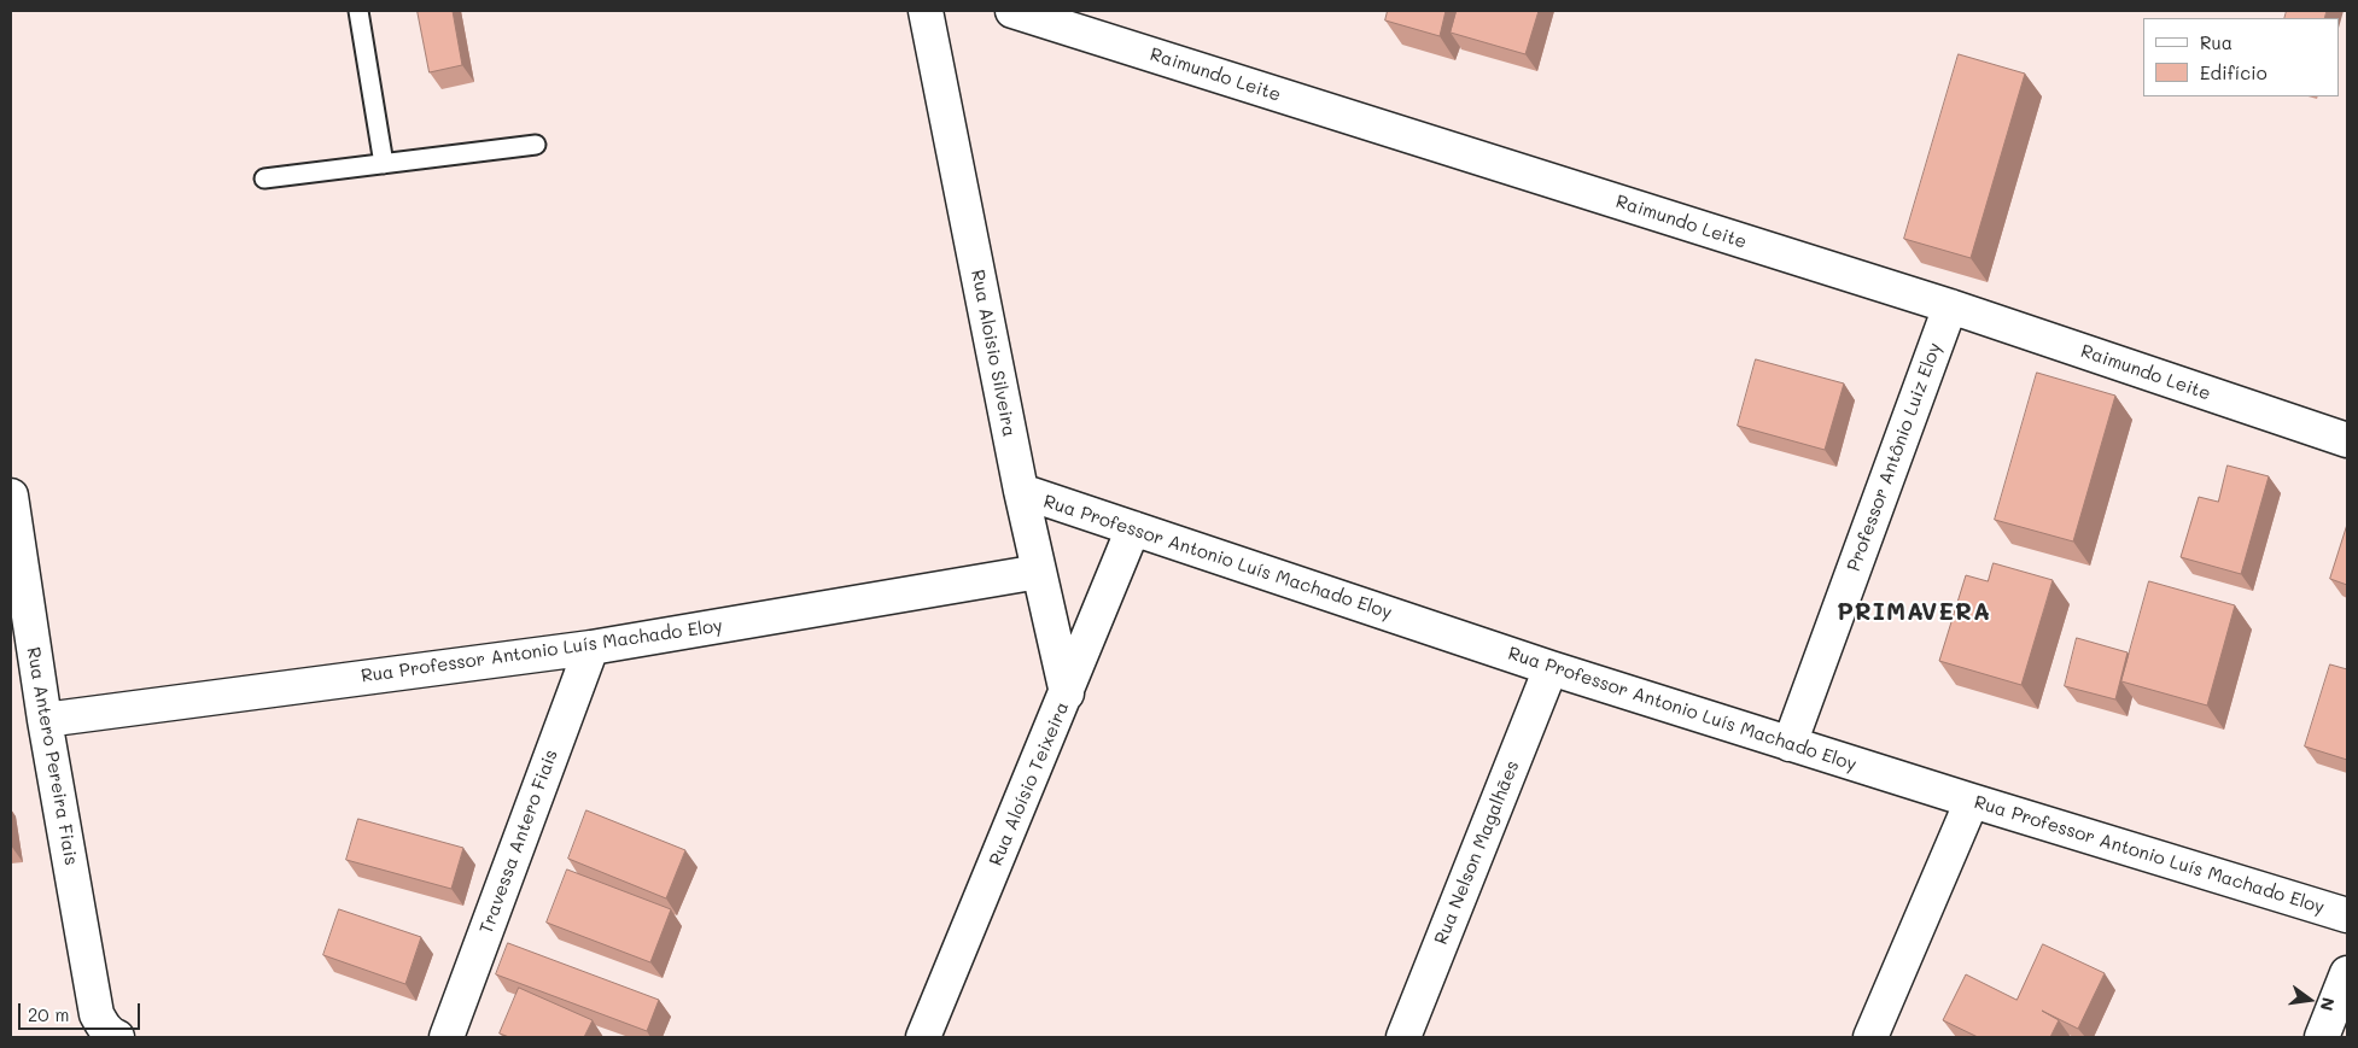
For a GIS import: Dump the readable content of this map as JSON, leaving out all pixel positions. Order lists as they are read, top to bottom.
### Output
{
  "streets": {
    "street": [
      "Raimundo Leite",
      "Rua Aloisio Silveira",
      "Professor Antônio Luiz Eloy",
      "Rua Professor Antonio Luís Machado Eloy",
      "Rua Antero Pereira Fiais",
      "Rua Aloísio Teixeira",
      "Travessa Antero Fiais",
      "Rua Nelson Magalhães"
    ]
  },
  "crossings": [
    ["Raimundo Leite", "Professor Antônio Luiz Eloy"],
    ["Rua Aloisio Silveira", "Rua Professor Antonio Luís Machado Eloy"],
    ["Rua Aloisio Silveira", "Rua Aloísio Teixeira"],
    ["Professor Antônio Luiz Eloy", "Rua Professor Antonio Luís Machado Eloy"],
    ["Rua Professor Antonio Luís Machado Eloy", "Rua Antero Pereira Fiais"],
    ["Rua Professor Antonio Luís Machado Eloy", "Rua Aloísio Teixeira"],
    ["Rua Professor Antonio Luís Machado Eloy", "Travessa Antero Fiais"],
    ["Rua Professor Antonio Luís Machado Eloy", "Rua Nelson Magalhães"]
  ],
  "districts": ["PRIMAVERA"],
  "legend": ["Rua", "Edifício"],
  "scale_bar": "20 m",
  "north": "right"
}
